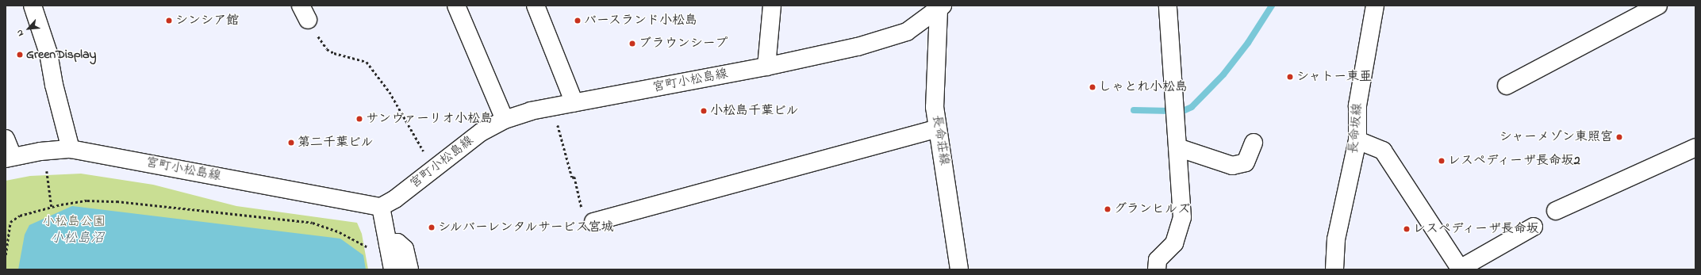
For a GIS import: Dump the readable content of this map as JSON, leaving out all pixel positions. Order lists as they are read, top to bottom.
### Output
{
  "streets": {
    "street": ["宮町小松島線", "長命坂線", "長命荘線"]
  },
  "crossings": [
    ["宮町小松島線", "長命荘線"]
  ],
  "water": ["小松島沼"],
  "parks": ["小松島公園"],
  "places": [
    "シンシア館",
    "バースランド小松島",
    "ブラウンシープ",
    "GreenDisplay",
    "シャトー東亜",
    "しゃとれ小松島",
    "小松島千葉ビル",
    "サンヴァーリオ小松島",
    "シャーメゾン東照宮",
    "第二千葉ビル",
    "レスペディーザ長命坂2",
    "グランヒルズ",
    "シルバーレンタルサービス宮城",
    "レスペディーザ長命坂"
  ],
  "north": "bottom left"
}
